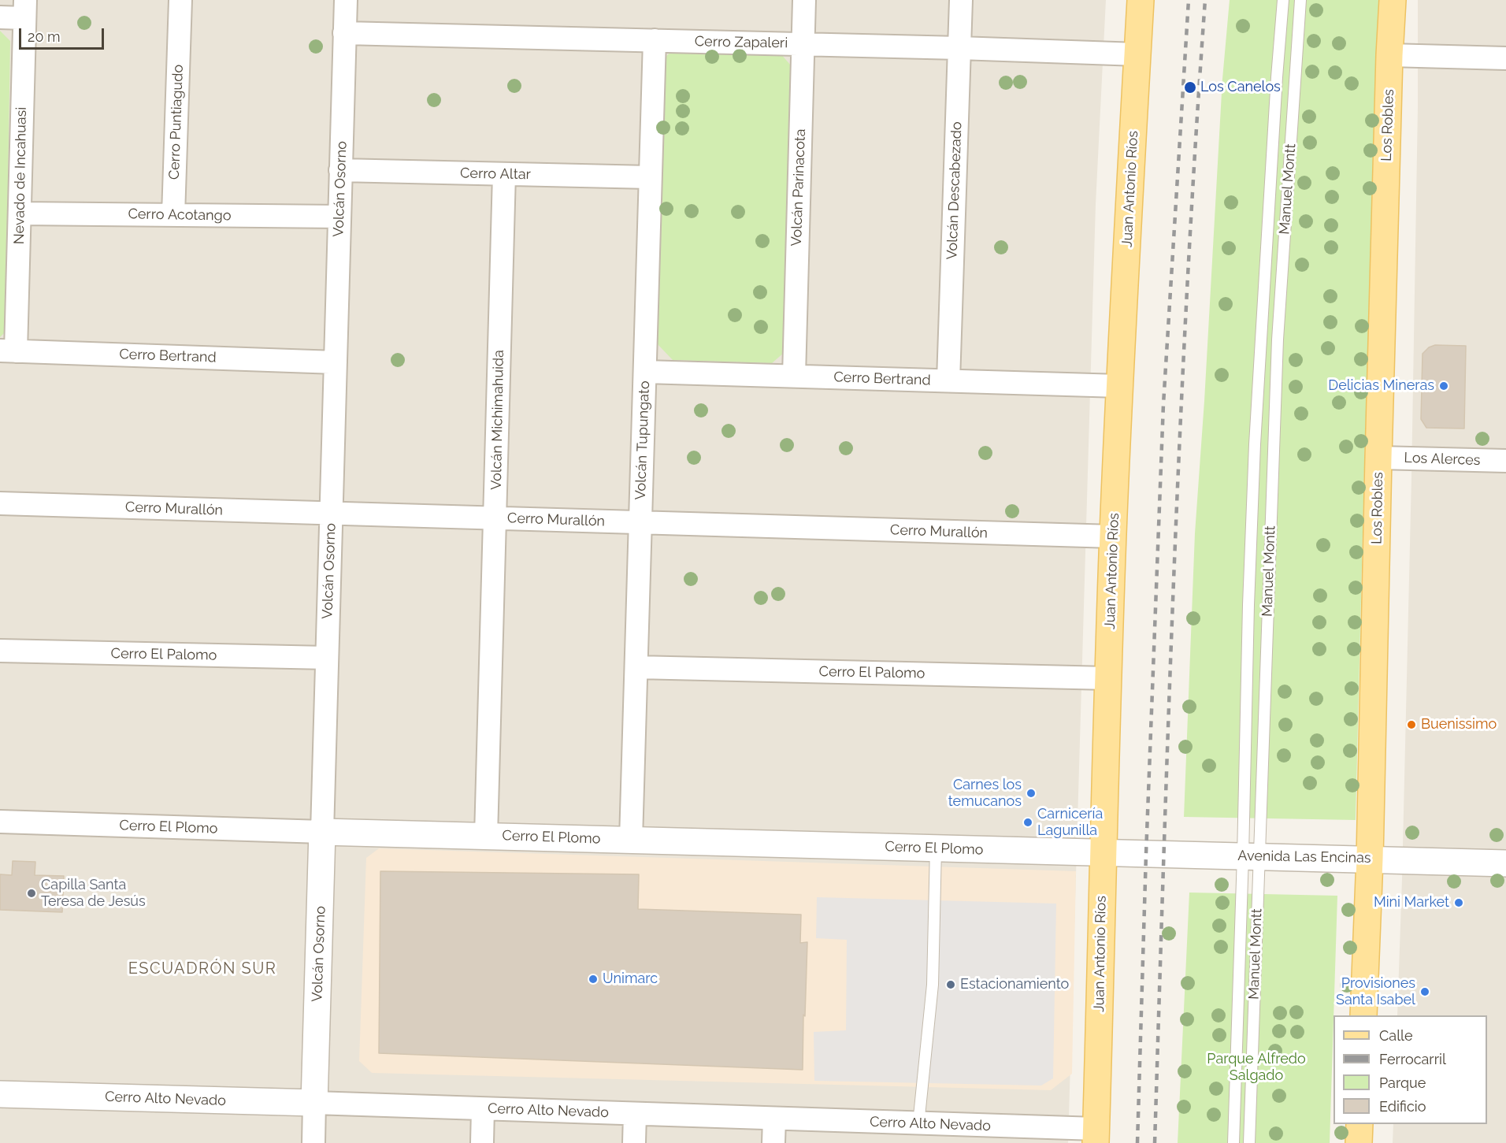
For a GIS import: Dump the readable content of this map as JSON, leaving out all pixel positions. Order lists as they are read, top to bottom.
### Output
{
  "streets": {
    "main road": ["Los Robles", "Juan Antonio Ríos"],
    "street": [
      "Cerro Zapaleri",
      "Cerro Puntiagudo",
      "Cerro Altar",
      "Nevado de Incahuasi",
      "Volcán Parinacota",
      "Volcán Osorno",
      "Volcán Descabezado",
      "Cerro Acotango",
      "Cerro Bertrand",
      "Volcán Michimahuida",
      "Volcán Tupungato",
      "Los Alerces",
      "Cerro Murallón",
      "Cerro El Palomo",
      "Cerro El Plomo",
      "Avenida Las Encinas",
      "Cerro Alto Nevado"
    ],
    "lane": ["Manuel Montt"]
  },
  "crossings": [
    ["Cerro Zapaleri", "Volcán Parinacota"],
    ["Cerro Zapaleri", "Volcán Osorno"],
    ["Cerro Zapaleri", "Juan Antonio Ríos"],
    ["Cerro Zapaleri", "Volcán Descabezado"],
    ["Cerro Zapaleri", "Volcán Tupungato"],
    ["Cerro Puntiagudo", "Cerro Acotango"],
    ["Los Robles", "Los Alerces"],
    ["Los Robles", "Avenida Las Encinas"],
    ["Cerro Altar", "Volcán Osorno"],
    ["Cerro Altar", "Volcán Michimahuida"],
    ["Cerro Altar", "Volcán Tupungato"],
    ["Nevado de Incahuasi", "Cerro Acotango"],
    ["Nevado de Incahuasi", "Cerro Bertrand"],
    ["Volcán Parinacota", "Cerro Bertrand"],
    ["Volcán Osorno", "Cerro Acotango"],
    ["Volcán Osorno", "Cerro Bertrand"],
    ["Volcán Osorno", "Cerro Murallón"],
    ["Volcán Osorno", "Cerro El Palomo"],
    ["Volcán Osorno", "Cerro El Plomo"],
    ["Volcán Osorno", "Cerro Alto Nevado"],
    ["Juan Antonio Ríos", "Cerro Bertrand"],
    ["Juan Antonio Ríos", "Cerro Murallón"],
    ["Juan Antonio Ríos", "Cerro El Palomo"],
    ["Juan Antonio Ríos", "Cerro El Plomo"],
    ["Juan Antonio Ríos", "Avenida Las Encinas"],
    ["Juan Antonio Ríos", "Cerro Alto Nevado"],
    ["Manuel Montt", "Avenida Las Encinas"],
    ["Volcán Descabezado", "Cerro Bertrand"],
    ["Cerro Bertrand", "Volcán Tupungato"],
    ["Volcán Michimahuida", "Cerro Murallón"],
    ["Volcán Michimahuida", "Cerro El Plomo"],
    ["Volcán Tupungato", "Cerro Murallón"],
    ["Volcán Tupungato", "Cerro El Palomo"],
    ["Volcán Tupungato", "Cerro El Plomo"],
    ["Cerro El Plomo", "Avenida Las Encinas"]
  ],
  "districts": ["ESCUADRÓN SUR"],
  "parks": ["Parque Alfredo Salgado"],
  "places": [
    "Los Canelos",
    "Delicias Mineras",
    "Buenissimo",
    "Carnes los temucanos",
    "Carnicería Lagunilla",
    "Capilla Santa Teresa de Jesús",
    "Mini Market",
    "Unimarc",
    "Estacionamiento",
    "Provisiones Santa Isabel"
  ],
  "legend": [
    "Calle",
    "Ferrocarril",
    "Parque",
    "Edificio"
  ],
  "scale_bar": "20 m"
}
